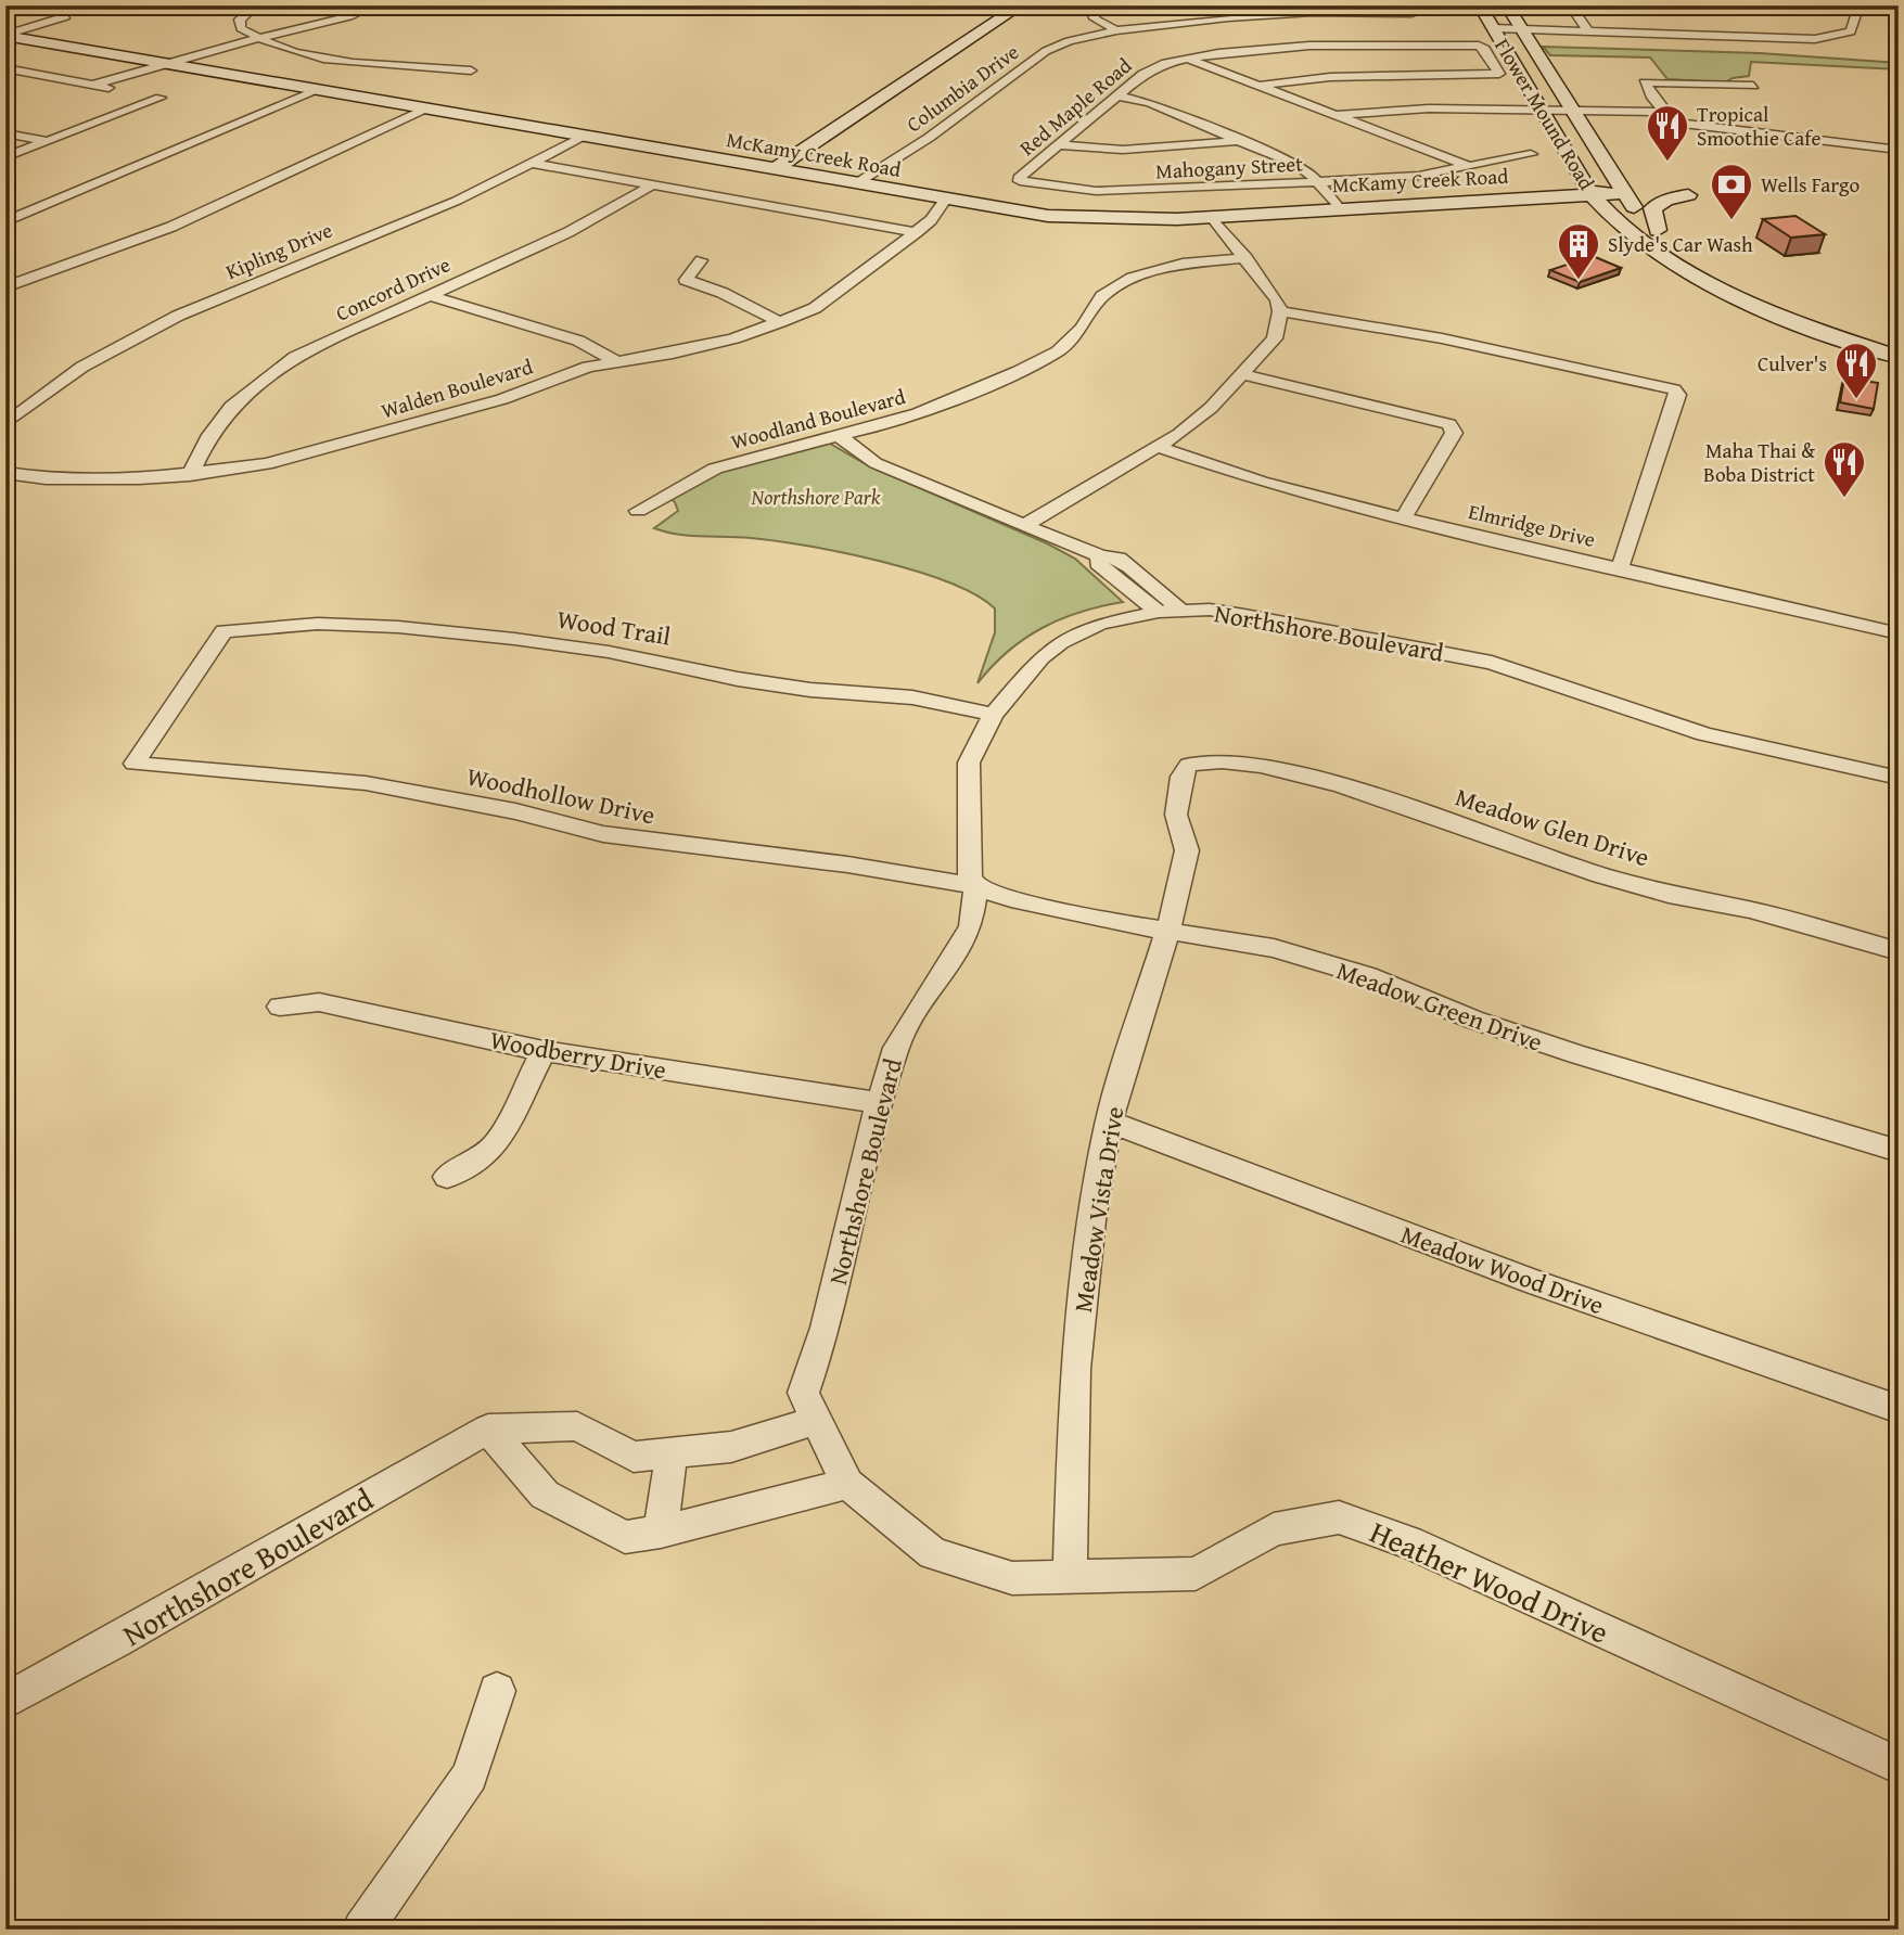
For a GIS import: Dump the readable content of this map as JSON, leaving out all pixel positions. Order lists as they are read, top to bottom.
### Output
{
  "streets": {
    "street": [
      "Columbia Drive",
      "Red Maple Road",
      "Flower Mound Road",
      "McKamy Creek Road",
      "Mahogany Street",
      "Kipling Drive",
      "Concord Drive",
      "Walden Boulevard",
      "Woodland Boulevard",
      "Elmridge Drive",
      "Wood Trail",
      "Northshore Boulevard",
      "Woodhollow Drive",
      "Meadow Glen Drive",
      "Meadow Green Drive",
      "Woodberry Drive",
      "Meadow Vista Drive",
      "Meadow Wood Drive",
      "Heather Wood Drive"
    ]
  },
  "crossings": [
    ["Columbia Drive", "McKamy Creek Road"],
    ["Red Maple Road", "Mahogany Street"],
    ["Flower Mound Road", "McKamy Creek Road"],
    ["McKamy Creek Road", "Kipling Drive"],
    ["McKamy Creek Road", "Walden Boulevard"],
    ["Concord Drive", "Walden Boulevard"],
    ["Wood Trail", "Northshore Boulevard"],
    ["Wood Trail", "Woodhollow Drive"],
    ["Northshore Boulevard", "Woodhollow Drive"],
    ["Northshore Boulevard", "Meadow Green Drive"],
    ["Northshore Boulevard", "Woodberry Drive"],
    ["Northshore Boulevard", "Heather Wood Drive"],
    ["Woodhollow Drive", "Meadow Green Drive"],
    ["Meadow Glen Drive", "Meadow Vista Drive"],
    ["Meadow Green Drive", "Meadow Vista Drive"],
    ["Meadow Vista Drive", "Meadow Wood Drive"],
    ["Meadow Vista Drive", "Heather Wood Drive"]
  ],
  "parks": ["Northshore Park"],
  "places": {
    "restaurant": ["Tropical Smoothie Cafe", "Culver's", "Maha Thai & Boba District"],
    "bank": ["Wells Fargo"],
    "building": ["Slyde's Car Wash"]
  }
}
